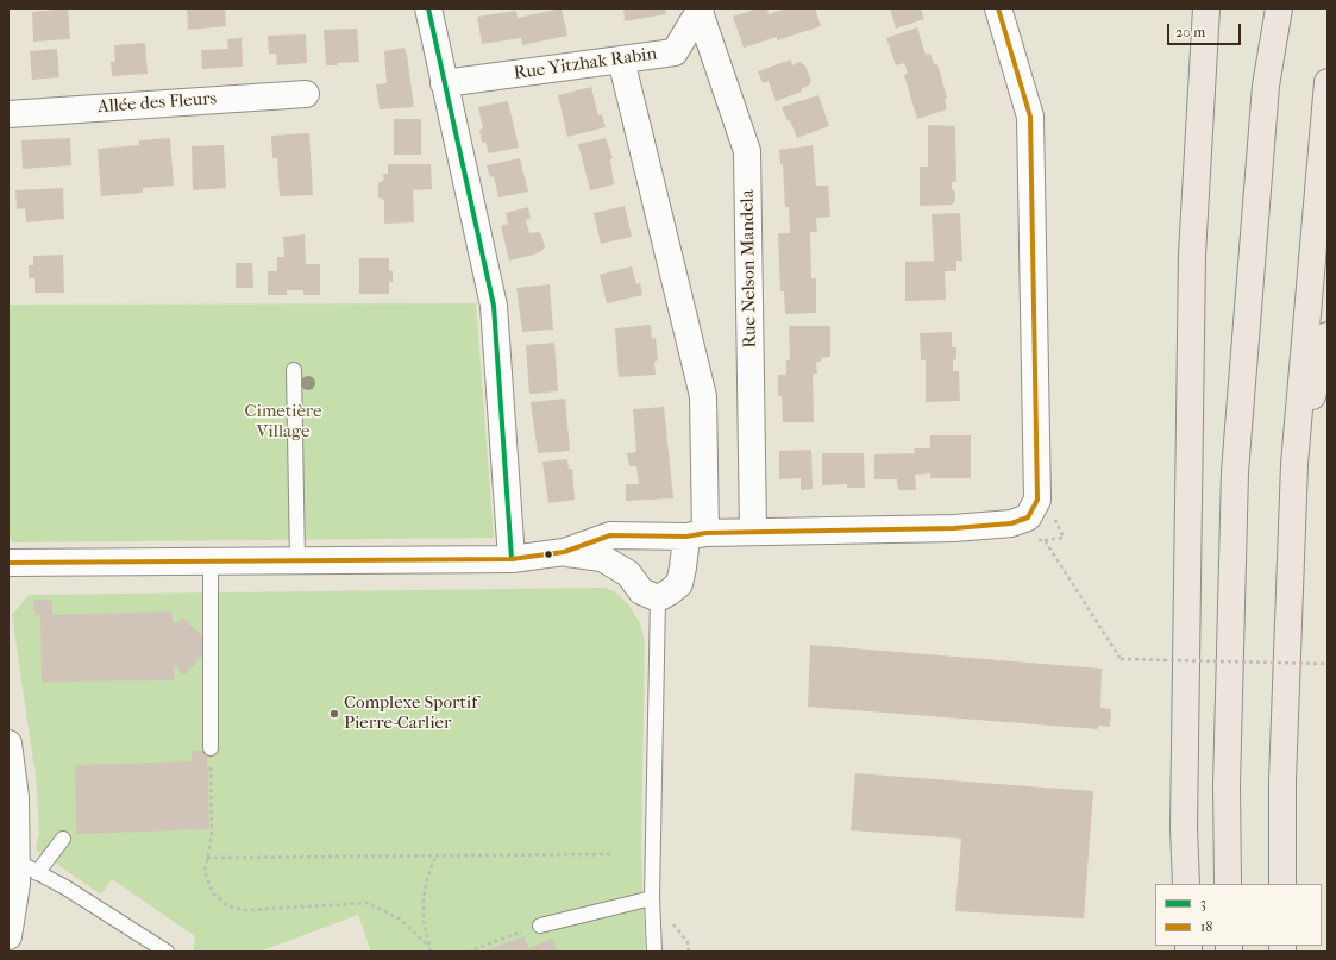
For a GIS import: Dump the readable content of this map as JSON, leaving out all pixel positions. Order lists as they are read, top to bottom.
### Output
{
  "streets": {
    "street": ["Rue Yitzhak Rabin", "Allée des Fleurs", "Rue Nelson Mandela"]
  },
  "crossings": [
    ["Rue Yitzhak Rabin", "Rue Nelson Mandela"]
  ],
  "parks": ["Cimetière Village"],
  "places": ["Complexe Sportif Pierre-Carlier"],
  "lines": ["transit line 3", "transit line 18"],
  "legend": ["3", "18"],
  "scale_bar": "20 m"
}
